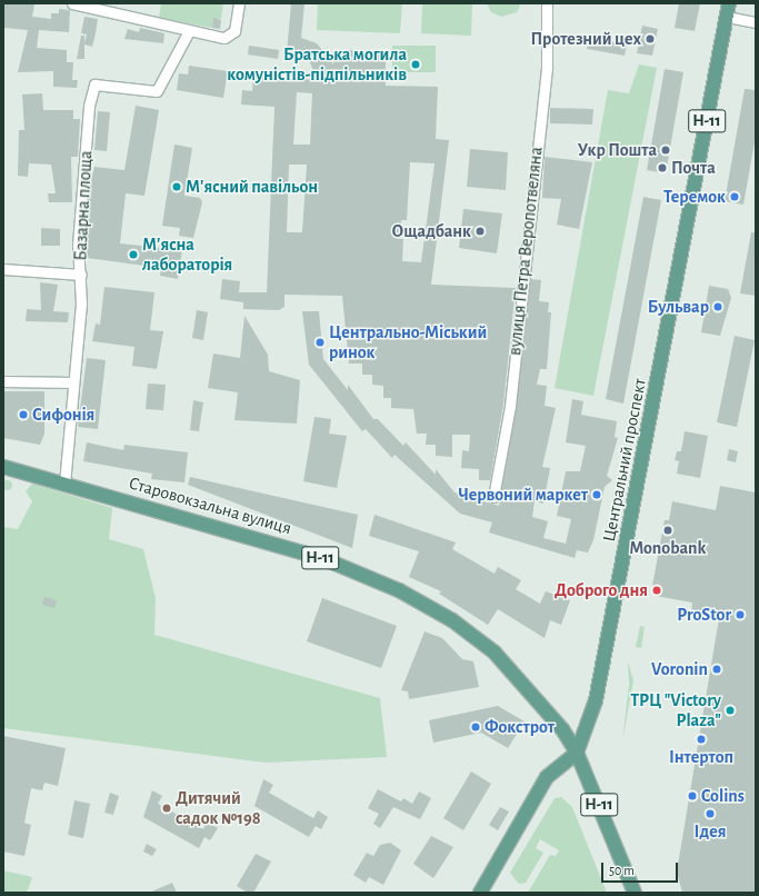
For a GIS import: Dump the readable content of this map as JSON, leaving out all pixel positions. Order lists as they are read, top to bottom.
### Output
{
  "streets": {
    "main road": ["Н-11", "Центральний проспект", "Старовокзальна вулиця"],
    "street": ["Базарна площа", "вулиця Петра Веропотвеляна"]
  },
  "crossings": [
    ["Н-11", "Центральний проспект"],
    ["Н-11", "Старовокзальна вулиця"],
    ["Базарна площа", "Старовокзальна вулиця"],
    ["Центральний проспект", "Старовокзальна вулиця"]
  ],
  "places": [
    "Протезний цех",
    "Братська могила комуністів-підпільників",
    "Укр Пошта",
    "Почта",
    "М'ясний павільон",
    "Теремок",
    "Ощадбанк",
    "М'ясна лабораторія",
    "Бульвар",
    "Центрально-Міський ринок",
    "Сифонія",
    "Червоний маркет",
    "Monobank",
    "Доброго дня",
    "ProStor",
    "Voronin",
    "ТРЦ \"Victory Plaza\"",
    "Фокстрот",
    "Інтертоп",
    "Colins",
    "Дитячий садок №198",
    "Ідея"
  ],
  "scale_bar": "50 m"
}
